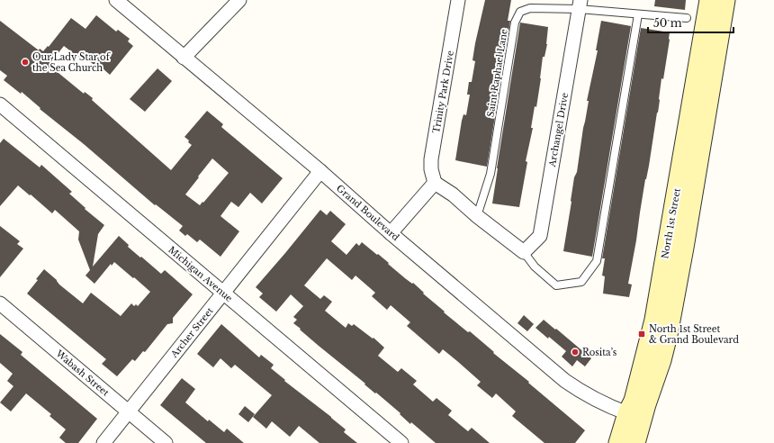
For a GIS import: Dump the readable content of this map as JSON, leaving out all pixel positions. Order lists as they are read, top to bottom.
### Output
{
  "streets": {
    "main road": ["North 1st Street"],
    "street": [
      "Trinity Park Drive",
      "Archangel Drive",
      "Grand Boulevard",
      "Michigan Avenue",
      "Archer Street",
      "Wabash Street"
    ],
    "lane": ["Saint Raphael Lane"]
  },
  "crossings": [
    ["Saint Raphael Lane", "Archangel Drive"],
    ["Grand Boulevard", "North 1st Street"],
    ["Grand Boulevard", "Archer Street"],
    ["Michigan Avenue", "Archer Street"],
    ["Archer Street", "Wabash Street"]
  ],
  "places": {
    "other": ["Our Lady Star of the Sea Church", "Rosita’s"],
    "transit": ["North 1st Street & Grand Boulevard"]
  },
  "scale_bar": "50 m"
}
